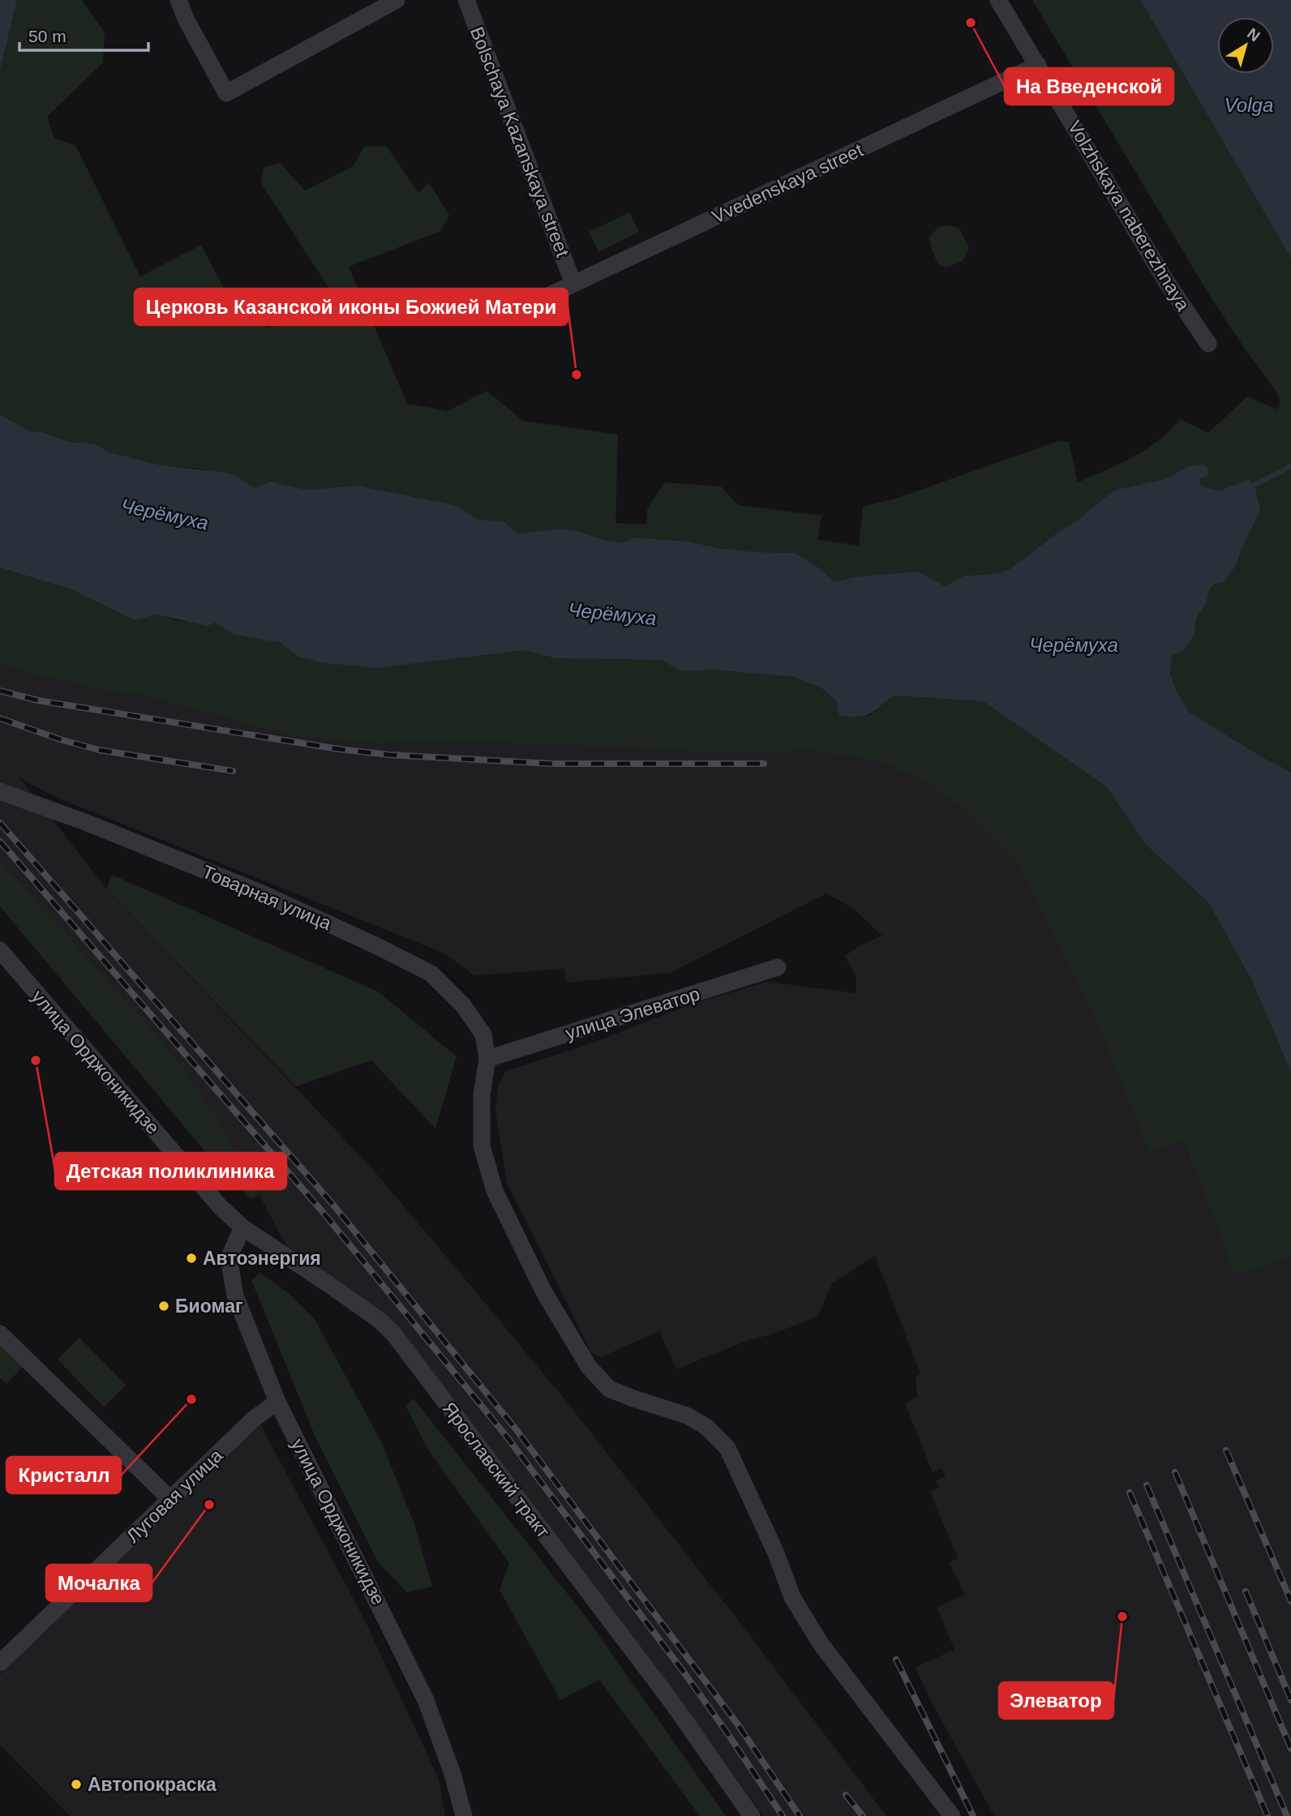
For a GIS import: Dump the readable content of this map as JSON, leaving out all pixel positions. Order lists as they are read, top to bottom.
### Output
{
  "streets": {
    "street": [
      "Bolschaya Kazanskaya street",
      "Vvedenskaya street",
      "Volzhskaya naberezhnaya",
      "Товарная улица",
      "улица Элеватор",
      "улица Орджоникидзе",
      "Ярославский тракт",
      "Луговая улица"
    ]
  },
  "crossings": [
    ["Bolschaya Kazanskaya street", "Vvedenskaya street"],
    ["Vvedenskaya street", "Volzhskaya naberezhnaya"],
    ["Товарная улица", "улица Элеватор"],
    ["улица Орджоникидзе", "Ярославский тракт"],
    ["улица Орджоникидзе", "Луговая улица"]
  ],
  "water": ["Volga", "Черёмуха"],
  "places": [
    "На Введенской",
    "Церковь Казанской иконы Божией Матери",
    "Детская поликлиника",
    "Автоэнергия",
    "Биомаг",
    "Кристалл",
    "Мочалка",
    "Элеватор",
    "Автопокраска"
  ],
  "scale_bar": "50 m",
  "north": "top right"
}
